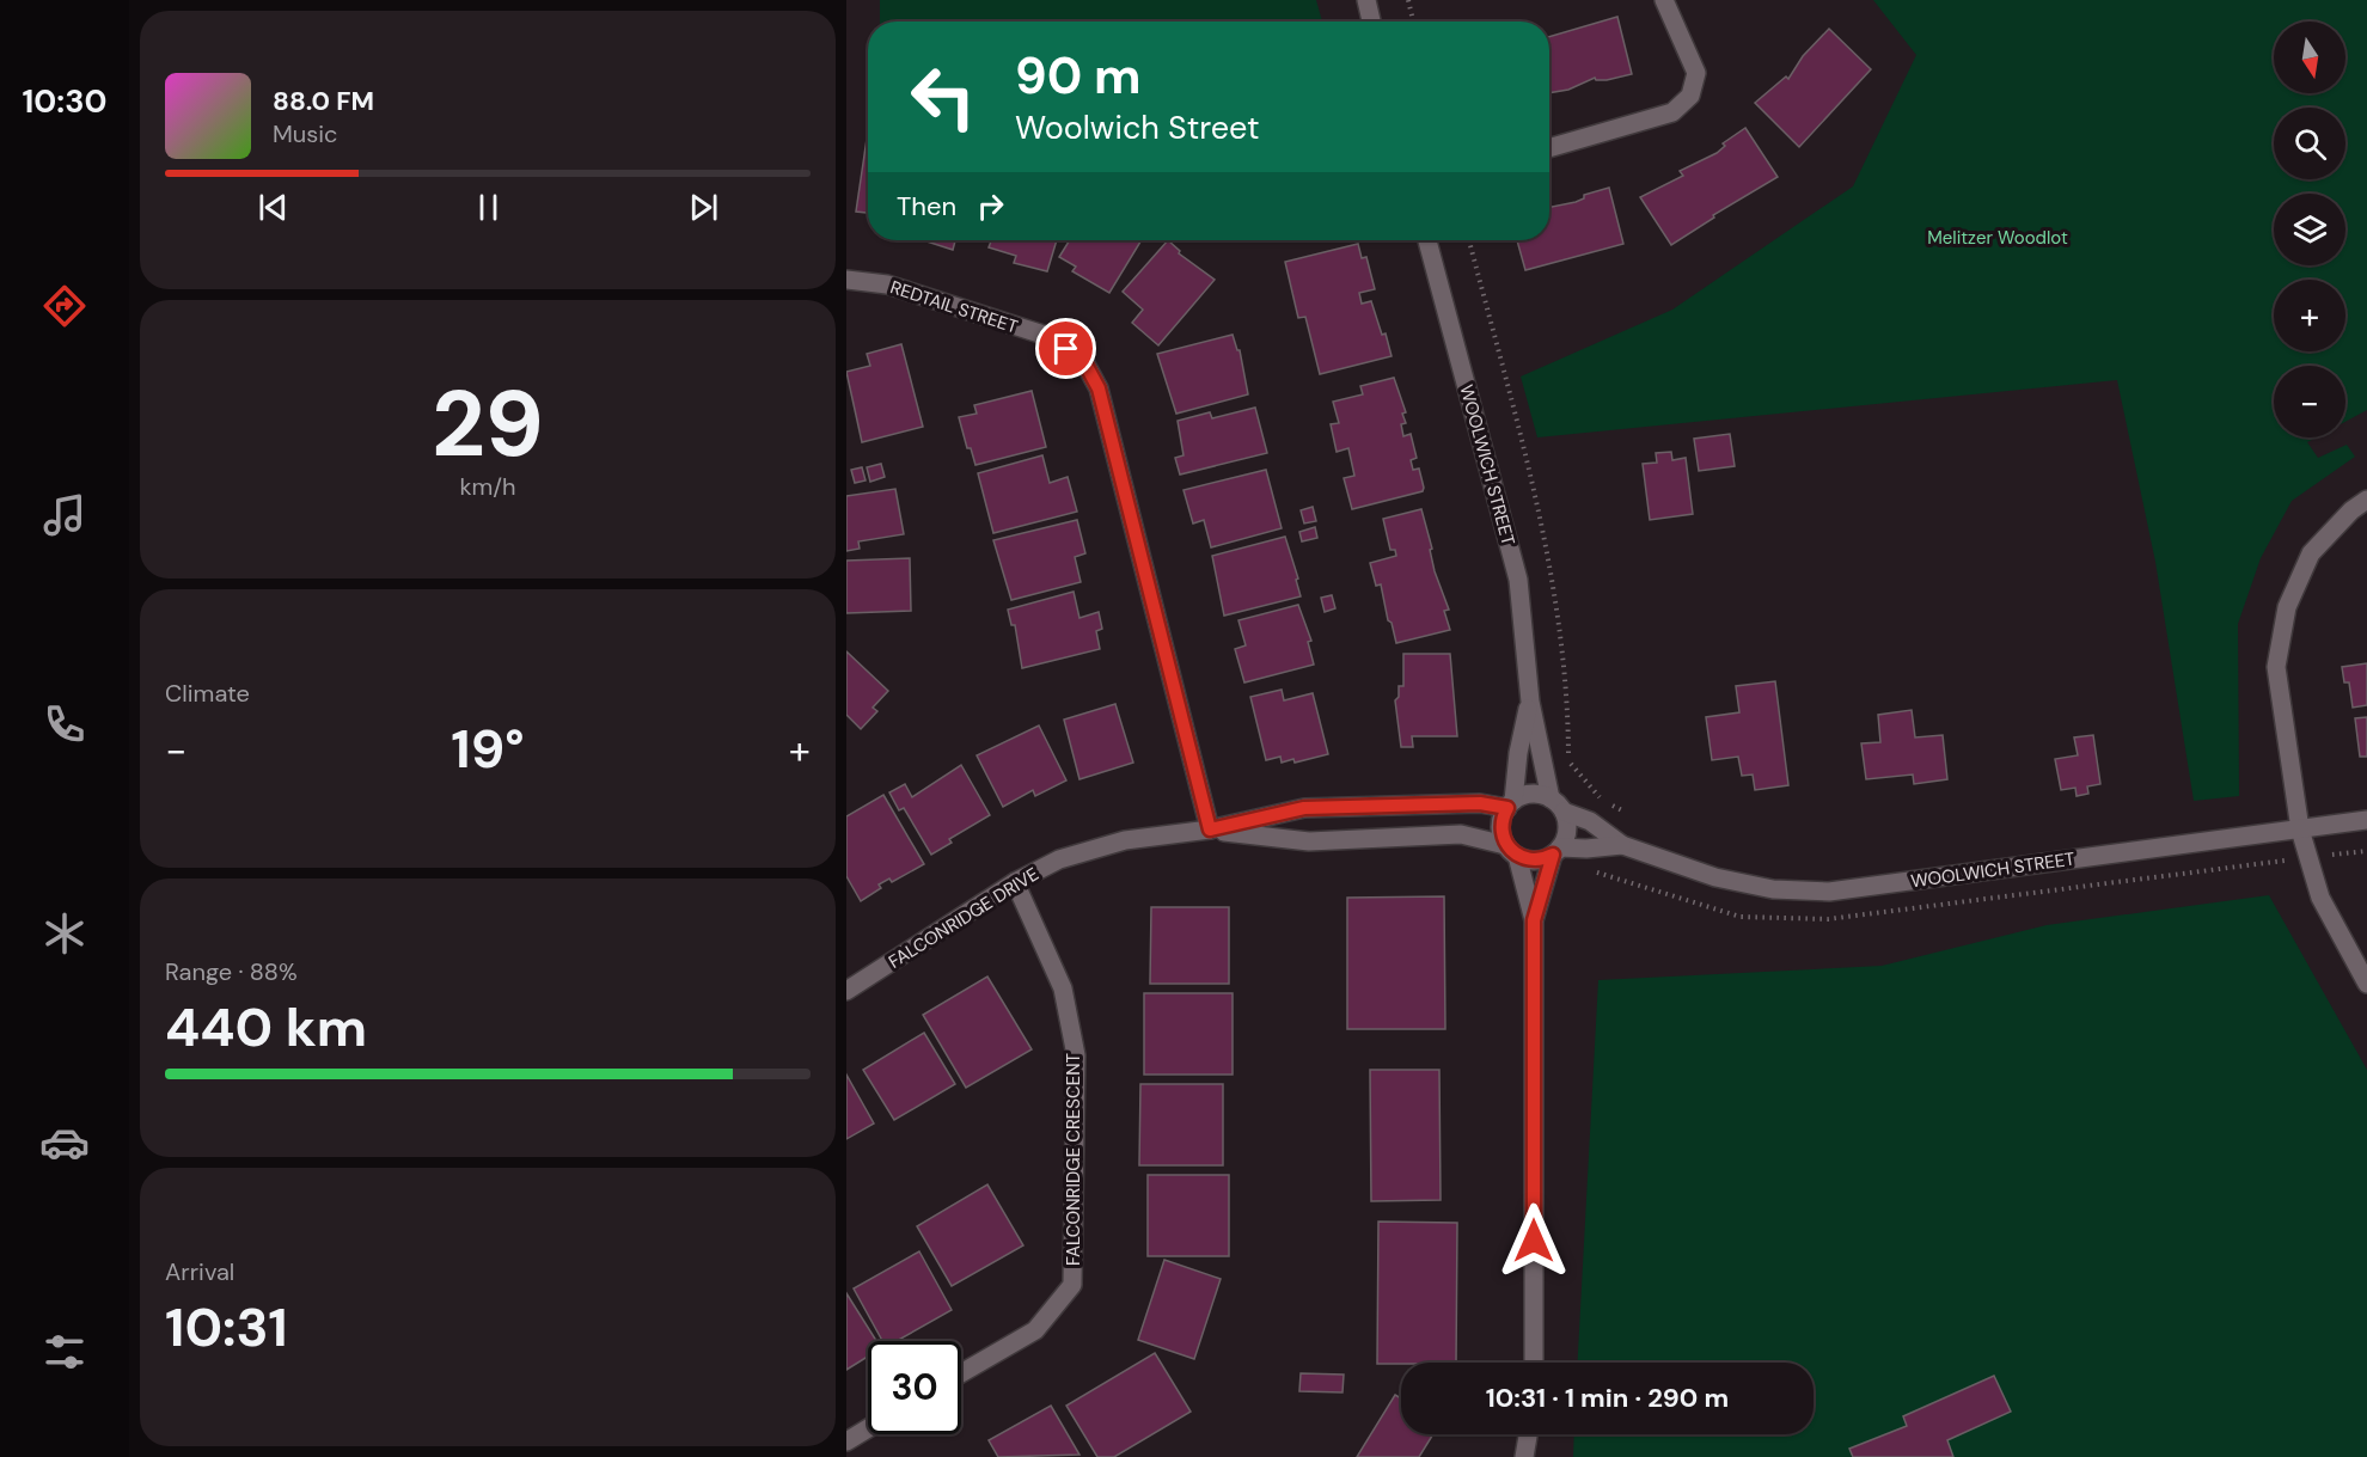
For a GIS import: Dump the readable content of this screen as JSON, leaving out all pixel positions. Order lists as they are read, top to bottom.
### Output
{
  "streets": {
    "street": [
      "REDTAIL STREET",
      "WOOLWICH STREET",
      "FALCONRIDGE DRIVE",
      "FALCONRIDGE CRESCENT"
    ]
  },
  "crossings": [
    ["REDTAIL STREET", "FALCONRIDGE DRIVE"],
    ["WOOLWICH STREET", "FALCONRIDGE DRIVE"],
    ["FALCONRIDGE DRIVE", "FALCONRIDGE CRESCENT"]
  ],
  "parks": ["Melitzer Woodlot"],
  "north": "bottom",
  "page": {
    "tabs": "10:30",
    "map_buttons": ["+", "−"],
    "turn": ["90 m", "Woolwich Street"],
    "song": ["88.0 FM", "Music"],
    "then": "Then",
    "tile": [
      ["29", "km/h"],
      "Climate",
      ["Range · 88%", "440 km"],
      ["Arrival", "10:31"]
    ],
    "heat": ["−", "19°", "+"],
    "limit": "30",
    "trip": "10:31 · 1 min · 290 m"
  }
}
